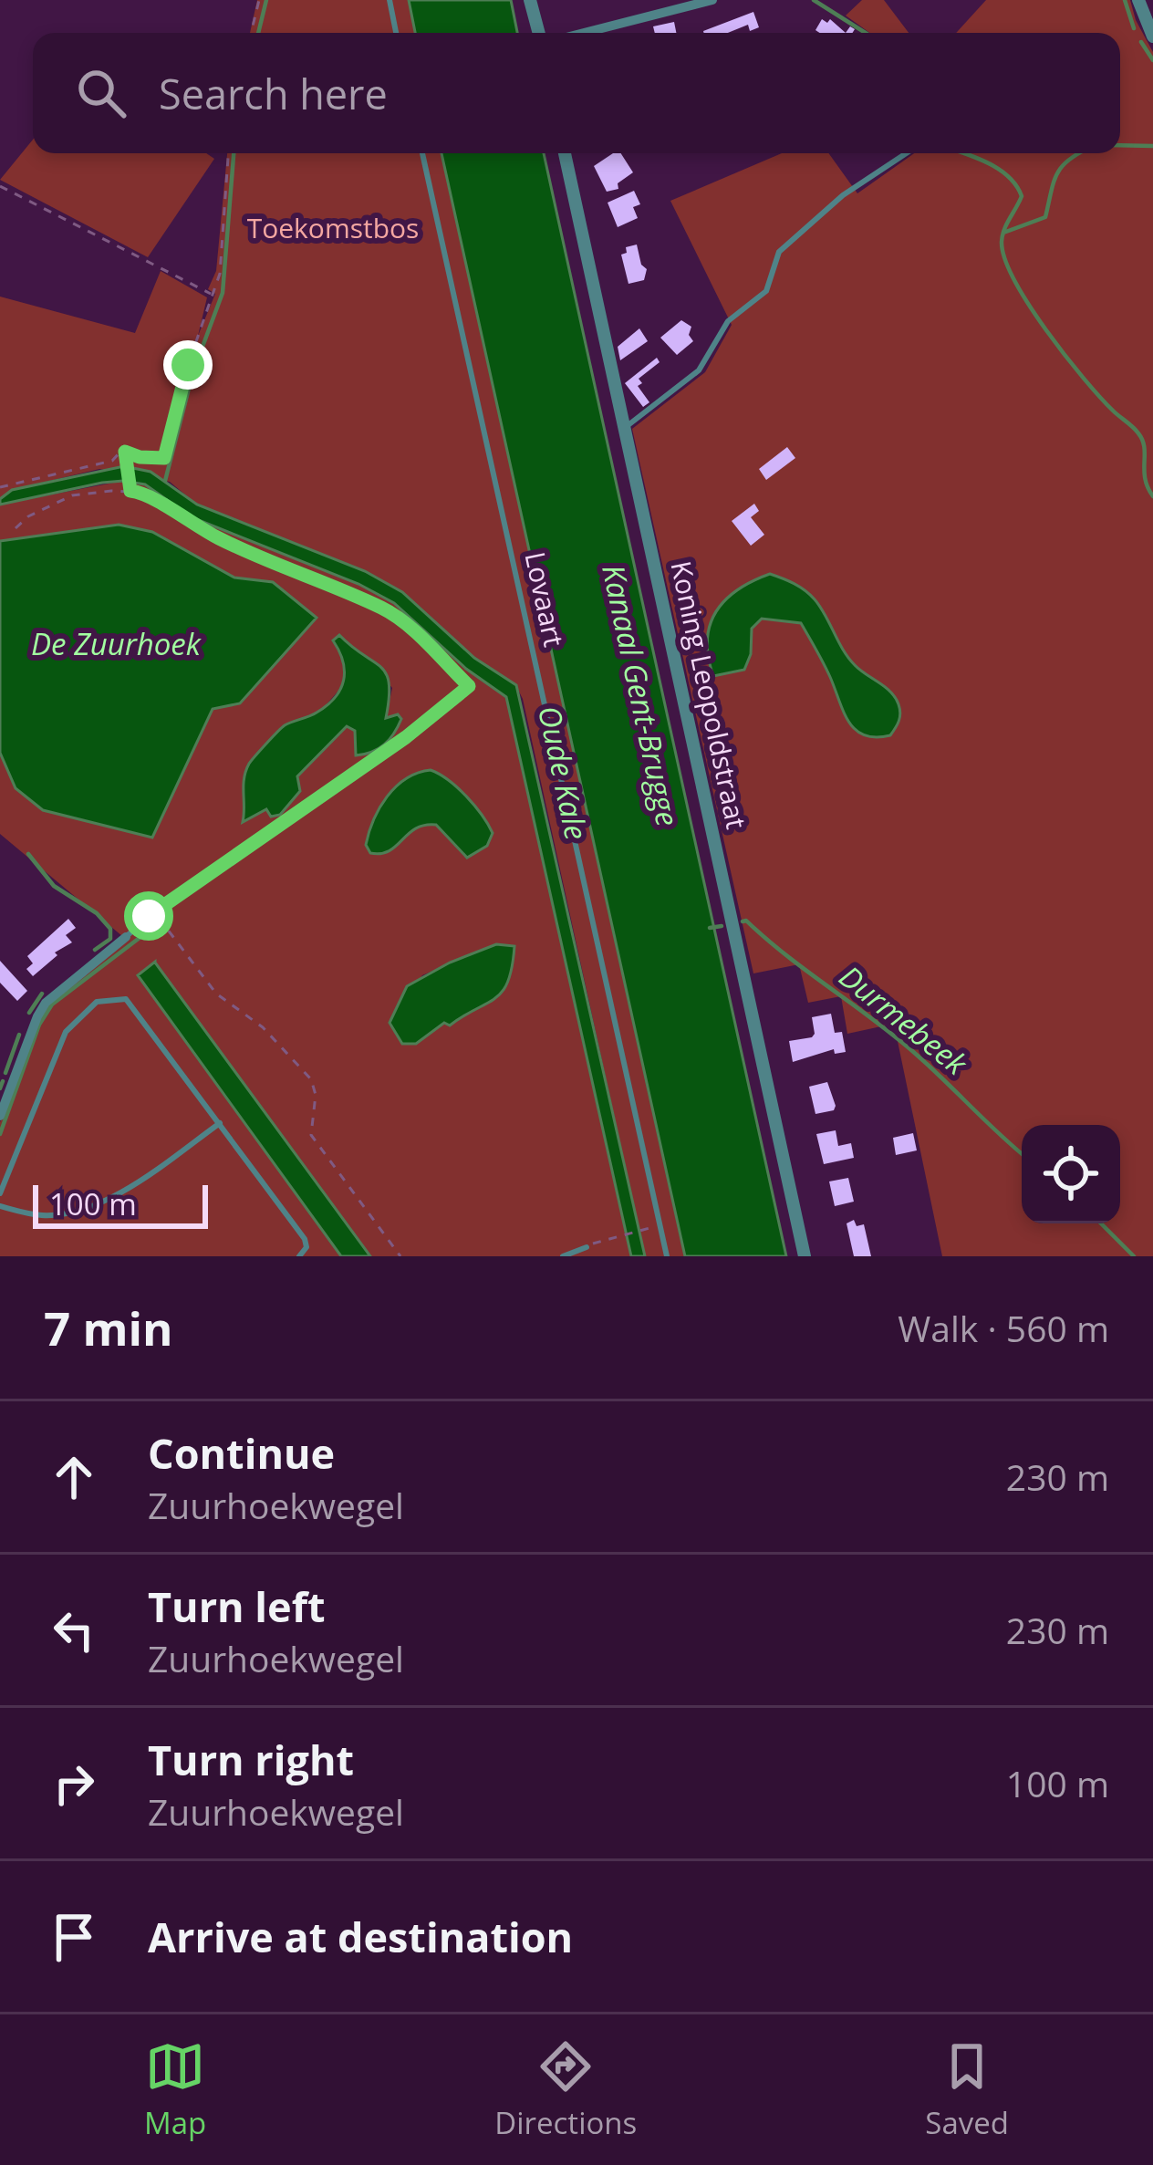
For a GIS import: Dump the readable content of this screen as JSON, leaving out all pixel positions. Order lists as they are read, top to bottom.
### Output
{
  "streets": {
    "street": ["Koning Leopoldstraat"],
    "lane": ["Lovaart"]
  },
  "water": [
    "De Zuurhoek",
    "Kanaal Gent-Brugge",
    "Oude Kale",
    "Durmebeek"
  ],
  "parks": ["Toekomstbos"],
  "scale_bar": "100 m",
  "page": {
    "search": "Search here",
    "scale": "100 m",
    "heading": ["7 min", "Walk · 560 m"],
    "list": [
      ["Continue", "Zuurhoekwegel", "230 m"],
      ["Turn left", "Zuurhoekwegel", "230 m"],
      ["Turn right", "Zuurhoekwegel", "100 m"],
      "Arrive at destination"
    ],
    "nav": ["Map", "Directions", "Saved"]
  }
}
